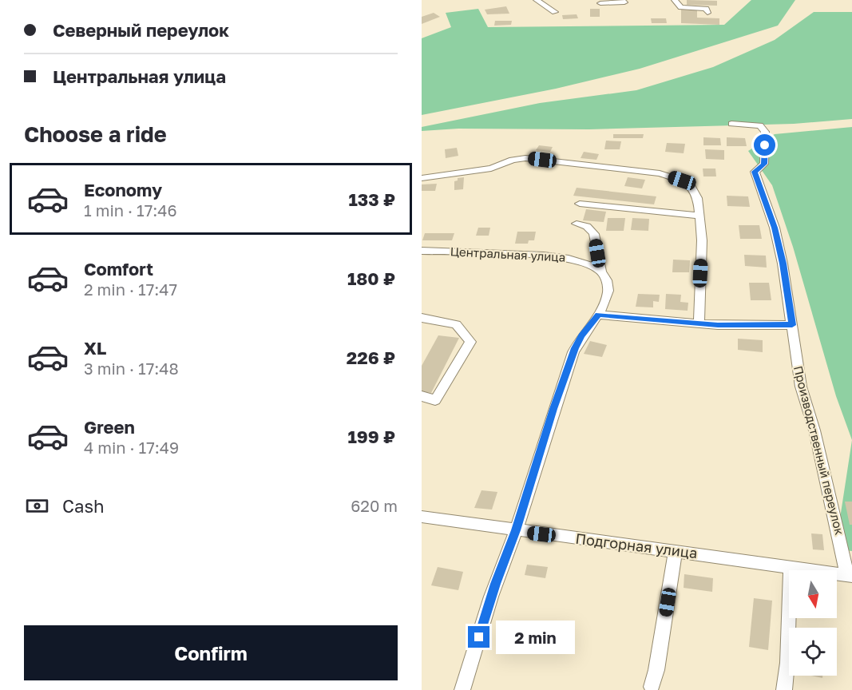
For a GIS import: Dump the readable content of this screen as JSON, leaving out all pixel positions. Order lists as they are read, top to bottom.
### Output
{
  "streets": {
    "street": ["Центральная улица", "Производственный переулок", "Подгорная улица"]
  },
  "crossings": [
    ["Производственный переулок", "Подгорная улица"]
  ],
  "north": "bottom",
  "page": {
    "banner": ["Северный переулок", "Центральная улица"],
    "heading": "Choose a ride",
    "list": [
      {
        "name": "Economy",
        "note": "1 min · 17:46",
        "value": "133 ₽"
      },
      {
        "name": "Comfort",
        "note": "2 min · 17:47",
        "value": "180 ₽"
      },
      {
        "name": "XL",
        "note": "3 min · 17:48",
        "value": "226 ₽"
      },
      {
        "name": "Green",
        "note": "4 min · 17:49",
        "value": "199 ₽"
      }
    ],
    "pay": ["Cash", "620 m"],
    "buttons": "Confirm",
    "bubble": "2 min"
  }
}
